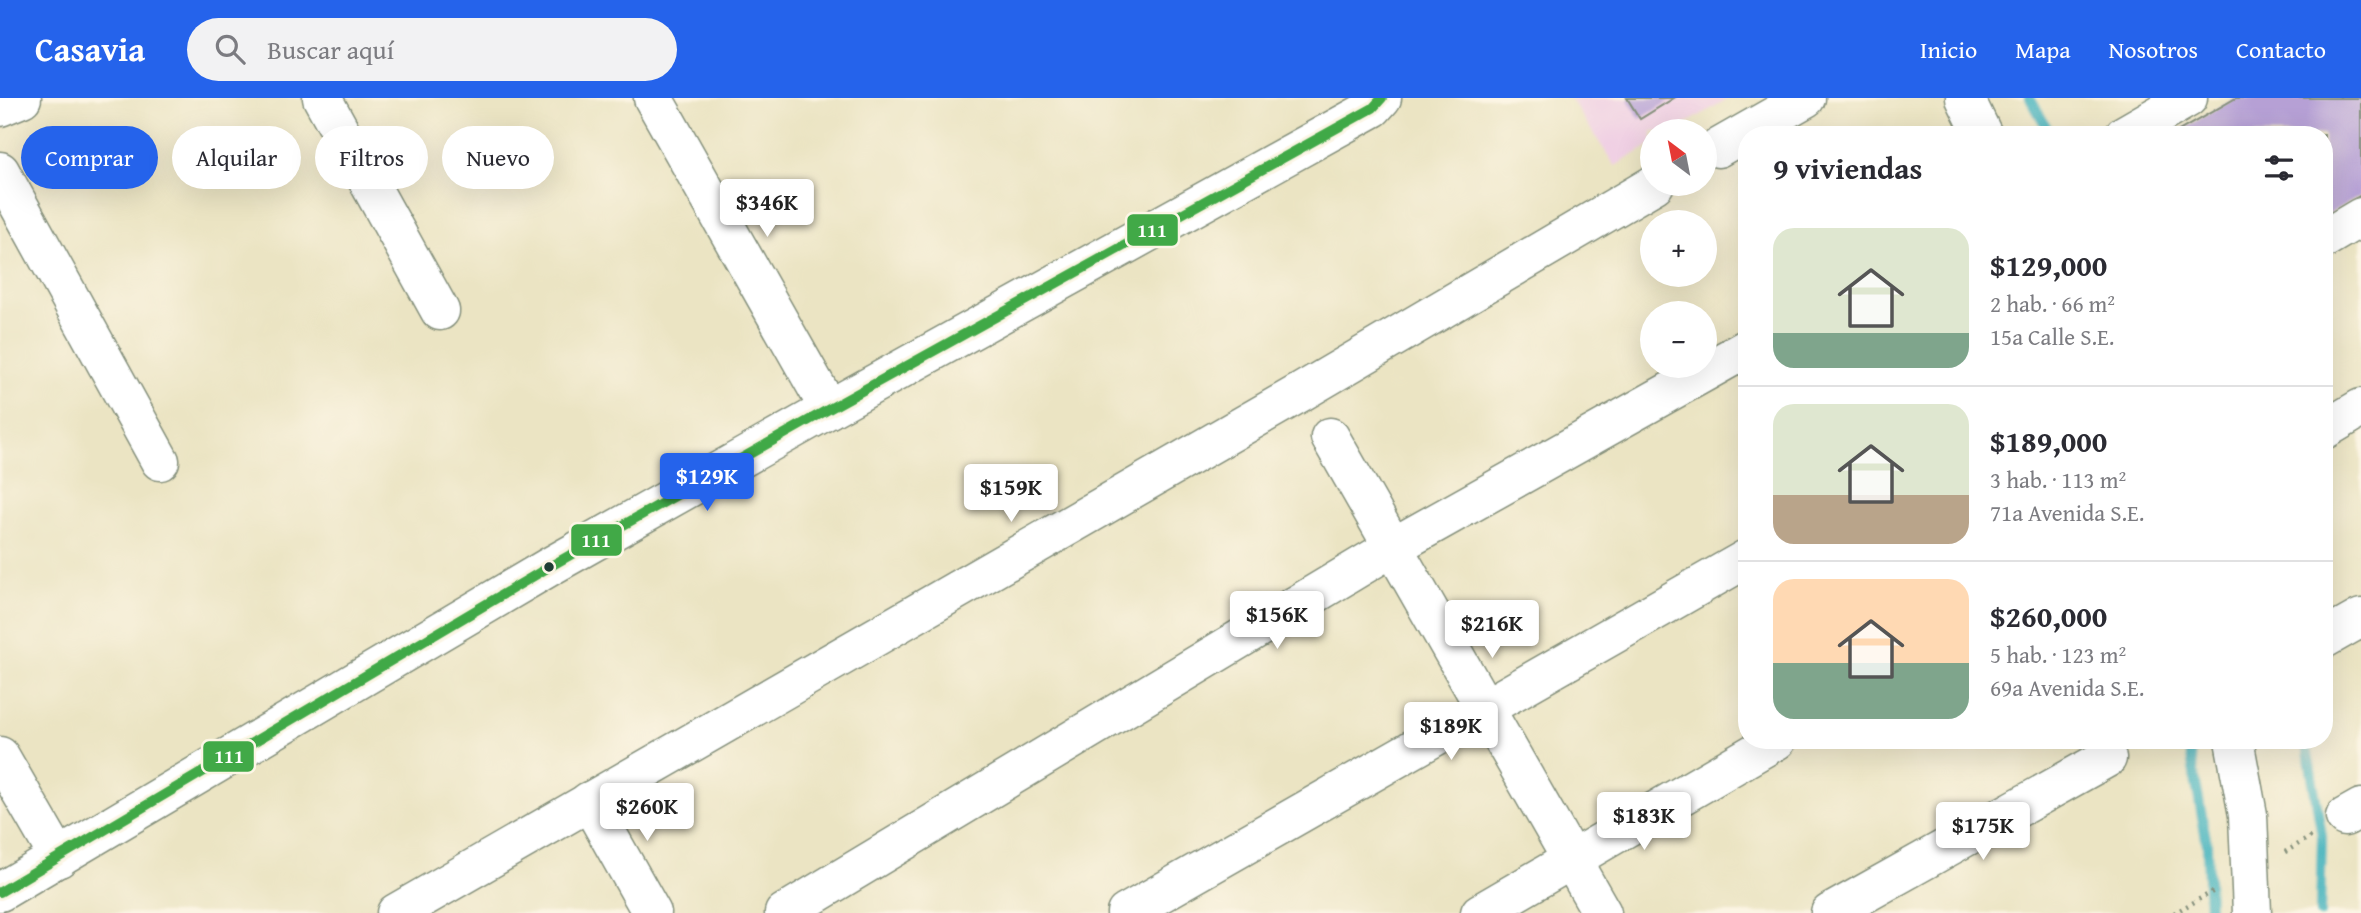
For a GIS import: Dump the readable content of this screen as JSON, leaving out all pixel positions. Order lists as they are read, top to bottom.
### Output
{
  "lines": ["transit line 111"],
  "north": "top left",
  "page": {
    "header": "Casavia",
    "search": "Buscar aquí",
    "nav": [
      "Inicio",
      "Mapa",
      "Nosotros",
      "Contacto"
    ],
    "map_buttons": ["+", "−"],
    "chip": [
      "Comprar",
      "Alquilar",
      "Filtros",
      "Nuevo"
    ],
    "heading": "9 viviendas",
    "price": [
      "$346K",
      "$129K",
      "$159K",
      "$156K",
      "$216K",
      "$189K",
      "$260K",
      "$183K",
      "$175K"
    ],
    "list": [
      {
        "name": "$129,000",
        "note": "2 hab. · 66 m² · 15a Calle S.E."
      },
      {
        "name": "$189,000",
        "note": "3 hab. · 113 m² · 71a Avenida S.E."
      },
      {
        "name": "$260,000",
        "note": "5 hab. · 123 m² · 69a Avenida S.E."
      }
    ]
  }
}
